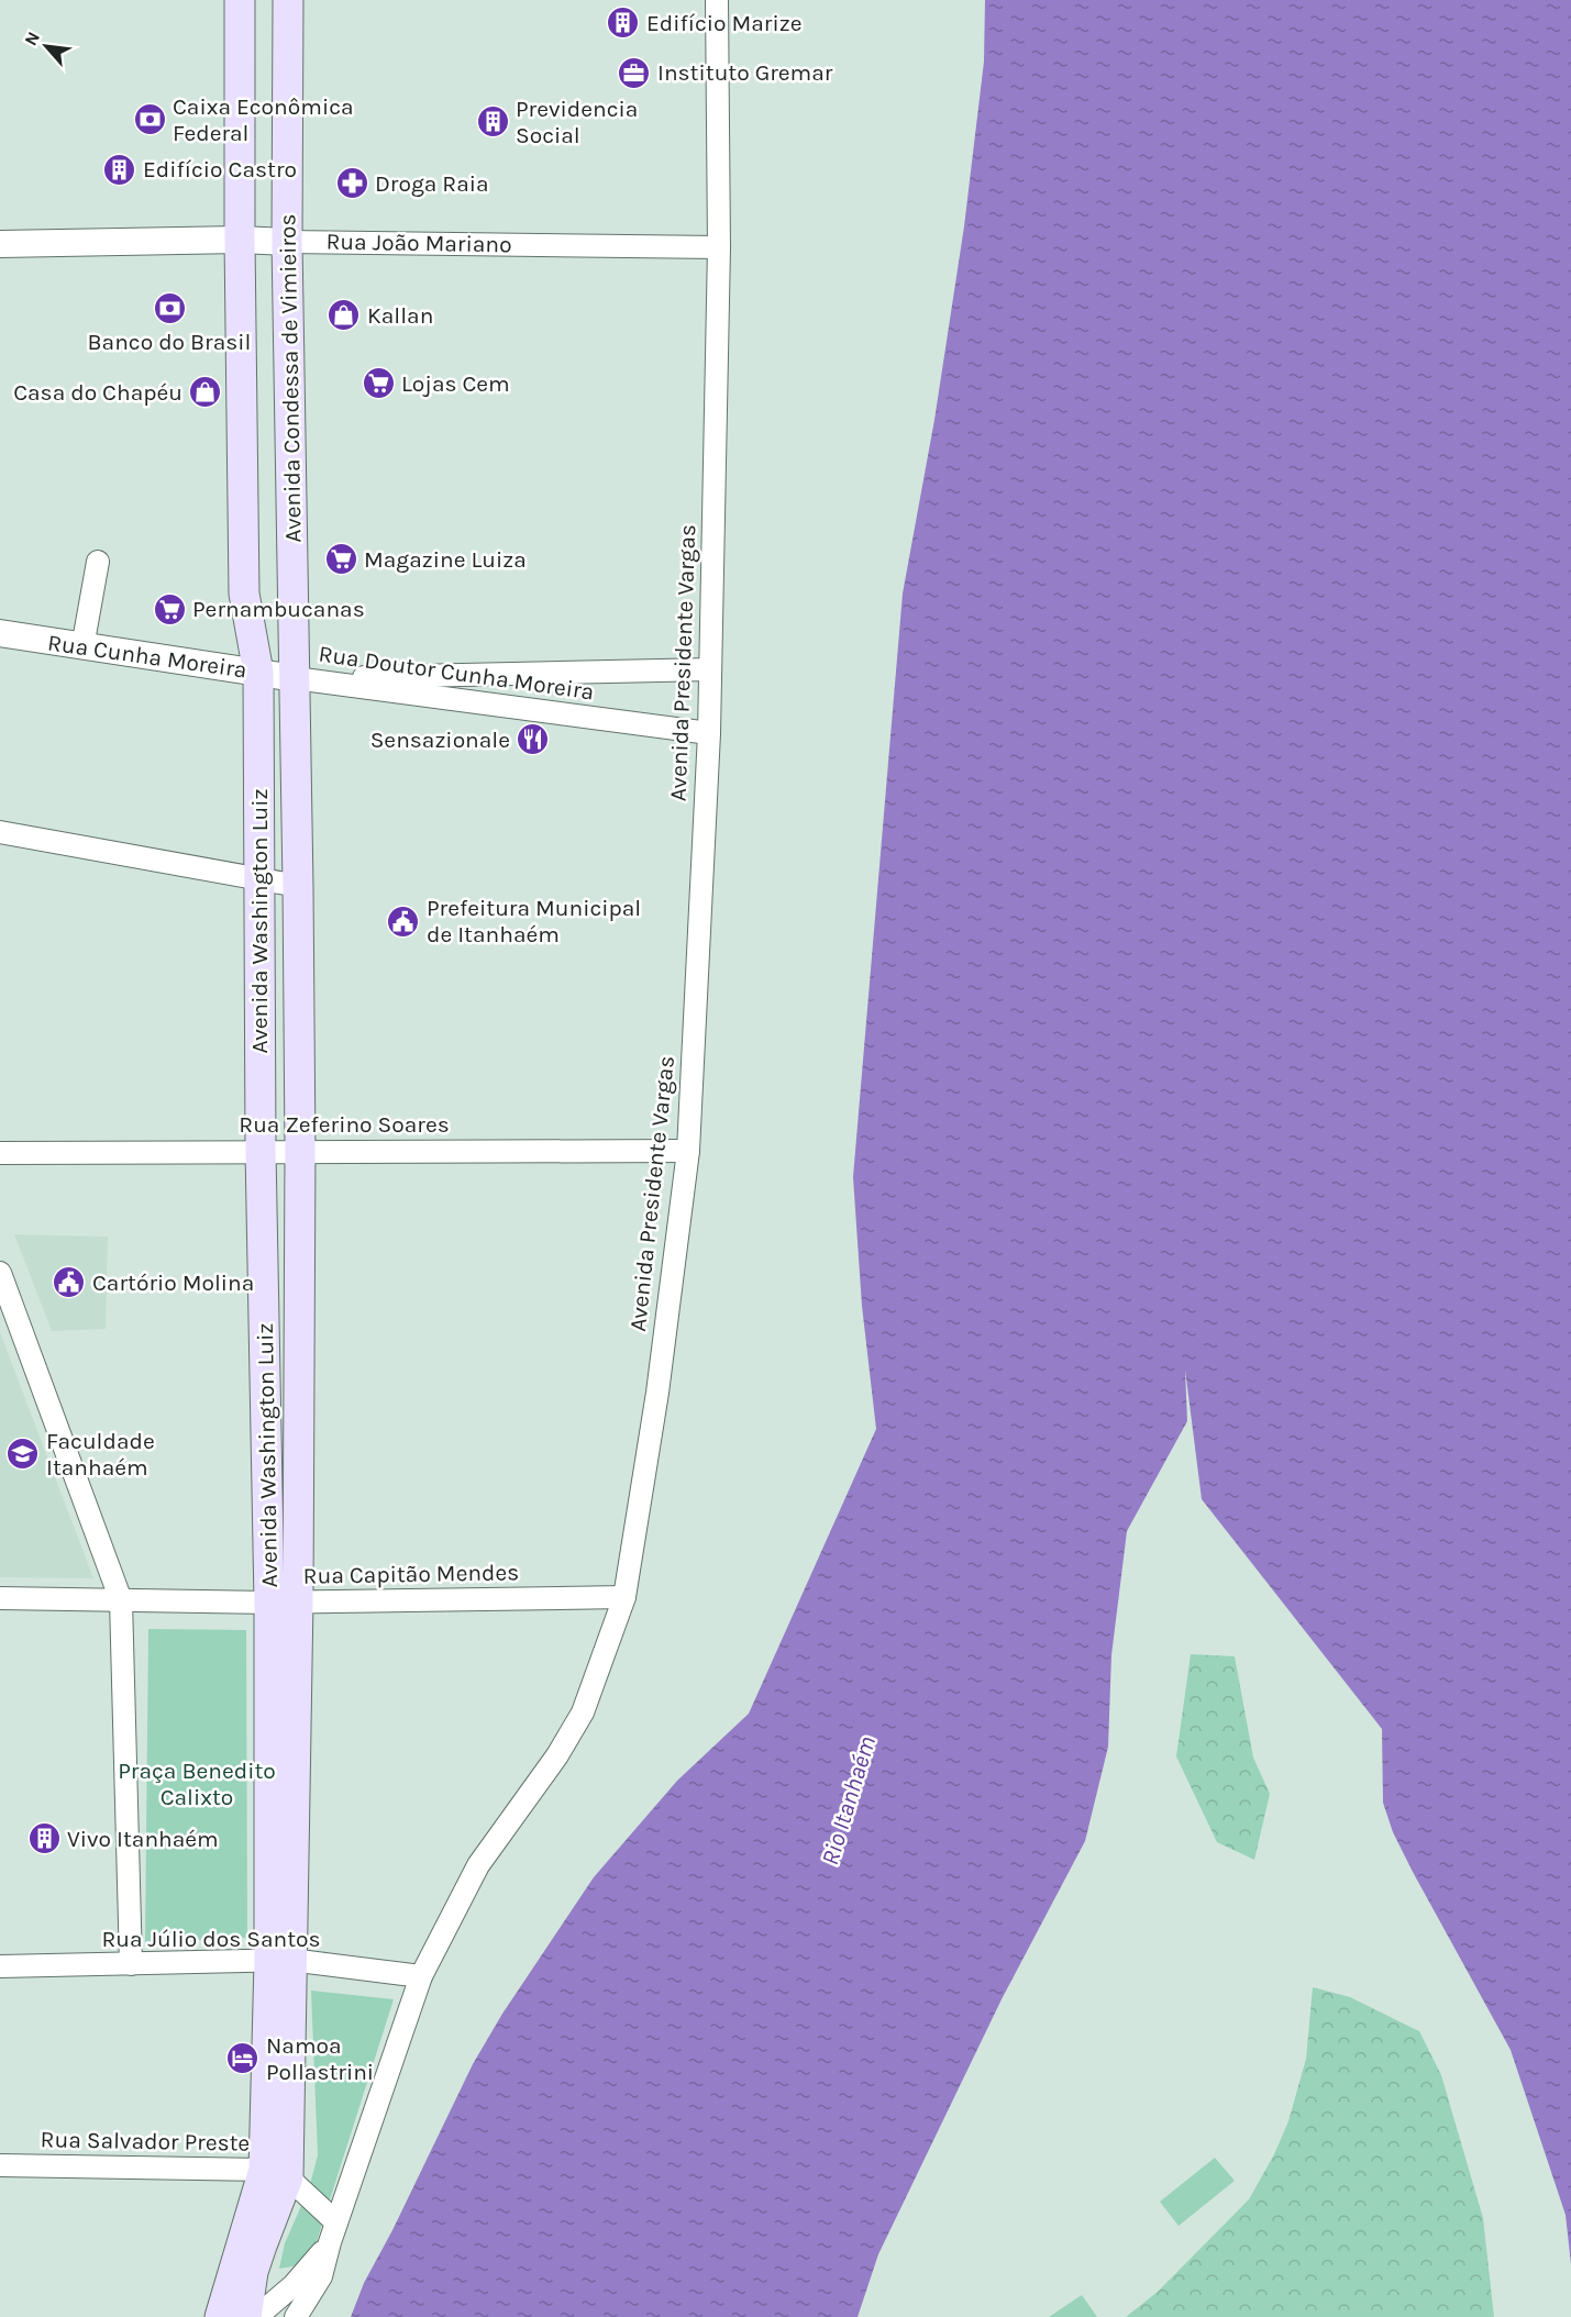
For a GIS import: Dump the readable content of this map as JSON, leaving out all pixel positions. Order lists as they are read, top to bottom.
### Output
{
  "streets": {
    "main road": ["Avenida Condessa de Vimieiros", "Avenida Washington Luiz"],
    "street": [
      "Rua João Mariano",
      "Rua Cunha Moreira",
      "Avenida Presidente Vargas",
      "Rua Doutor Cunha Moreira",
      "Rua Zeferino Soares",
      "Rua Capitão Mendes",
      "Rua Júlio dos Santos",
      "Rua Salvador Preste"
    ]
  },
  "crossings": [
    ["Rua João Mariano", "Avenida Condessa de Vimieiros"],
    ["Rua João Mariano", "Avenida Presidente Vargas"],
    ["Avenida Condessa de Vimieiros", "Rua Cunha Moreira"],
    ["Avenida Condessa de Vimieiros", "Rua Doutor Cunha Moreira"],
    ["Avenida Condessa de Vimieiros", "Avenida Washington Luiz"],
    ["Rua Cunha Moreira", "Rua Doutor Cunha Moreira"],
    ["Rua Cunha Moreira", "Avenida Washington Luiz"],
    ["Avenida Presidente Vargas", "Rua Doutor Cunha Moreira"],
    ["Avenida Presidente Vargas", "Rua Zeferino Soares"],
    ["Avenida Presidente Vargas", "Rua Capitão Mendes"],
    ["Avenida Presidente Vargas", "Rua Júlio dos Santos"],
    ["Rua Doutor Cunha Moreira", "Avenida Washington Luiz"],
    ["Avenida Washington Luiz", "Rua Zeferino Soares"],
    ["Avenida Washington Luiz", "Rua Capitão Mendes"],
    ["Avenida Washington Luiz", "Rua Júlio dos Santos"],
    ["Avenida Washington Luiz", "Rua Salvador Preste"]
  ],
  "water": ["Rio Itanhaém"],
  "parks": ["Praça Benedito Calixto"],
  "places": {
    "building": [
      "Edifício Marize",
      "Previdencia Social",
      "Edifício Castro",
      "Vivo Itanhaém"
    ],
    "office": ["Instituto Gremar"],
    "bank": ["Caixa Econômica Federal", "Banco do Brasil"],
    "pharmacy": ["Droga Raia"],
    "shop": ["Kallan", "Casa do Chapéu"],
    "supermarket": ["Lojas Cem", "Magazine Luiza", "Pernambucanas"],
    "restaurant": ["Sensazionale"],
    "public building": ["Prefeitura Municipal de Itanhaém", "Cartório Molina"],
    "school or university": ["Faculdade Itanhaém"],
    "hotel": ["Namoa Pollastrini"]
  },
  "north": "top left"
}
